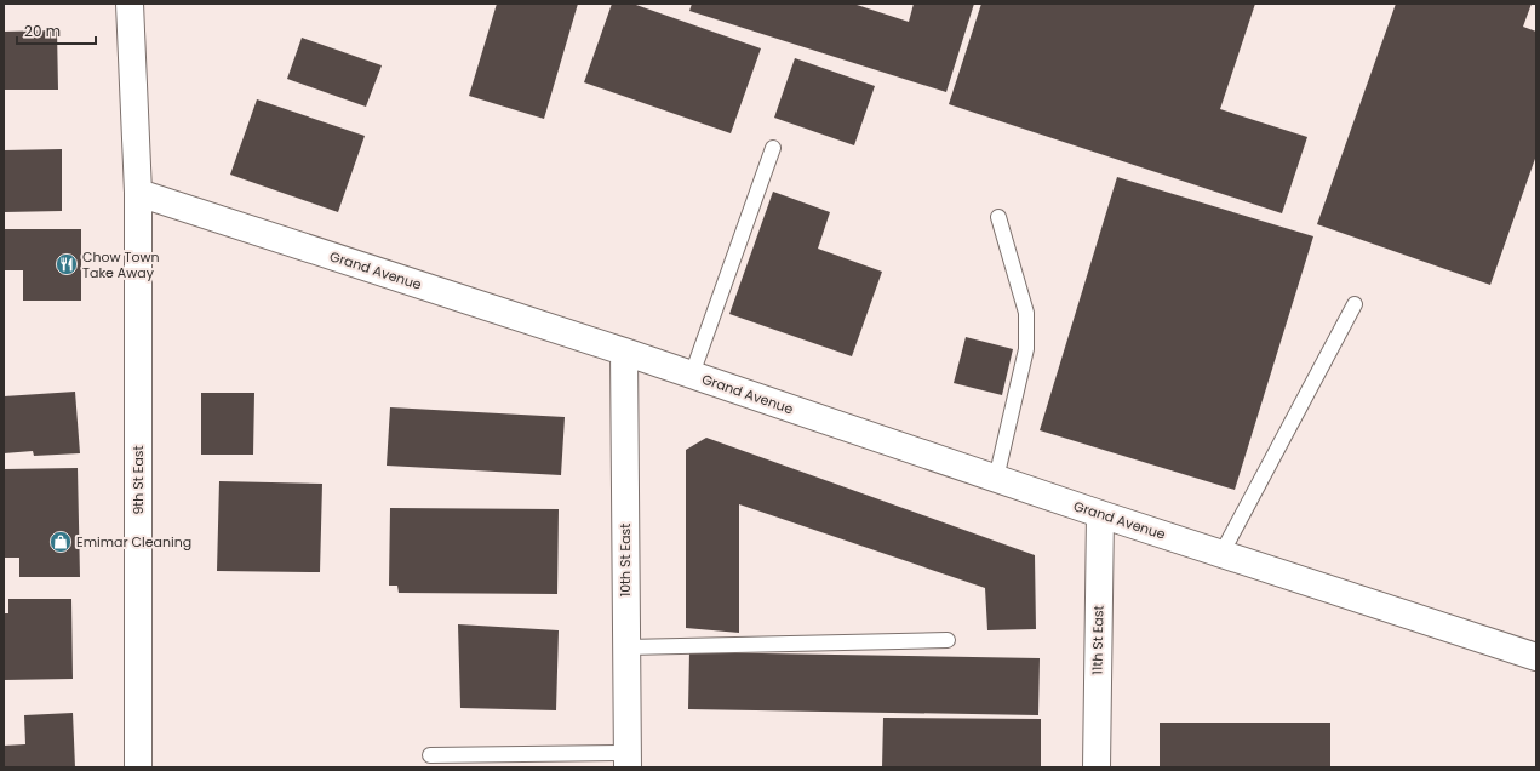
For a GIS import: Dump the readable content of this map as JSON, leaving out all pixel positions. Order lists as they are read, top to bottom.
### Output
{
  "streets": {
    "street": [
      "Grand Avenue",
      "9th St East",
      "10th St East",
      "11th St East"
    ]
  },
  "crossings": [
    ["Grand Avenue", "9th St East"],
    ["Grand Avenue", "10th St East"],
    ["Grand Avenue", "11th St East"]
  ],
  "places": {
    "restaurant": ["Chow Town Take Away"],
    "shop": ["Emimar Cleaning"]
  },
  "scale_bar": "20 m"
}
